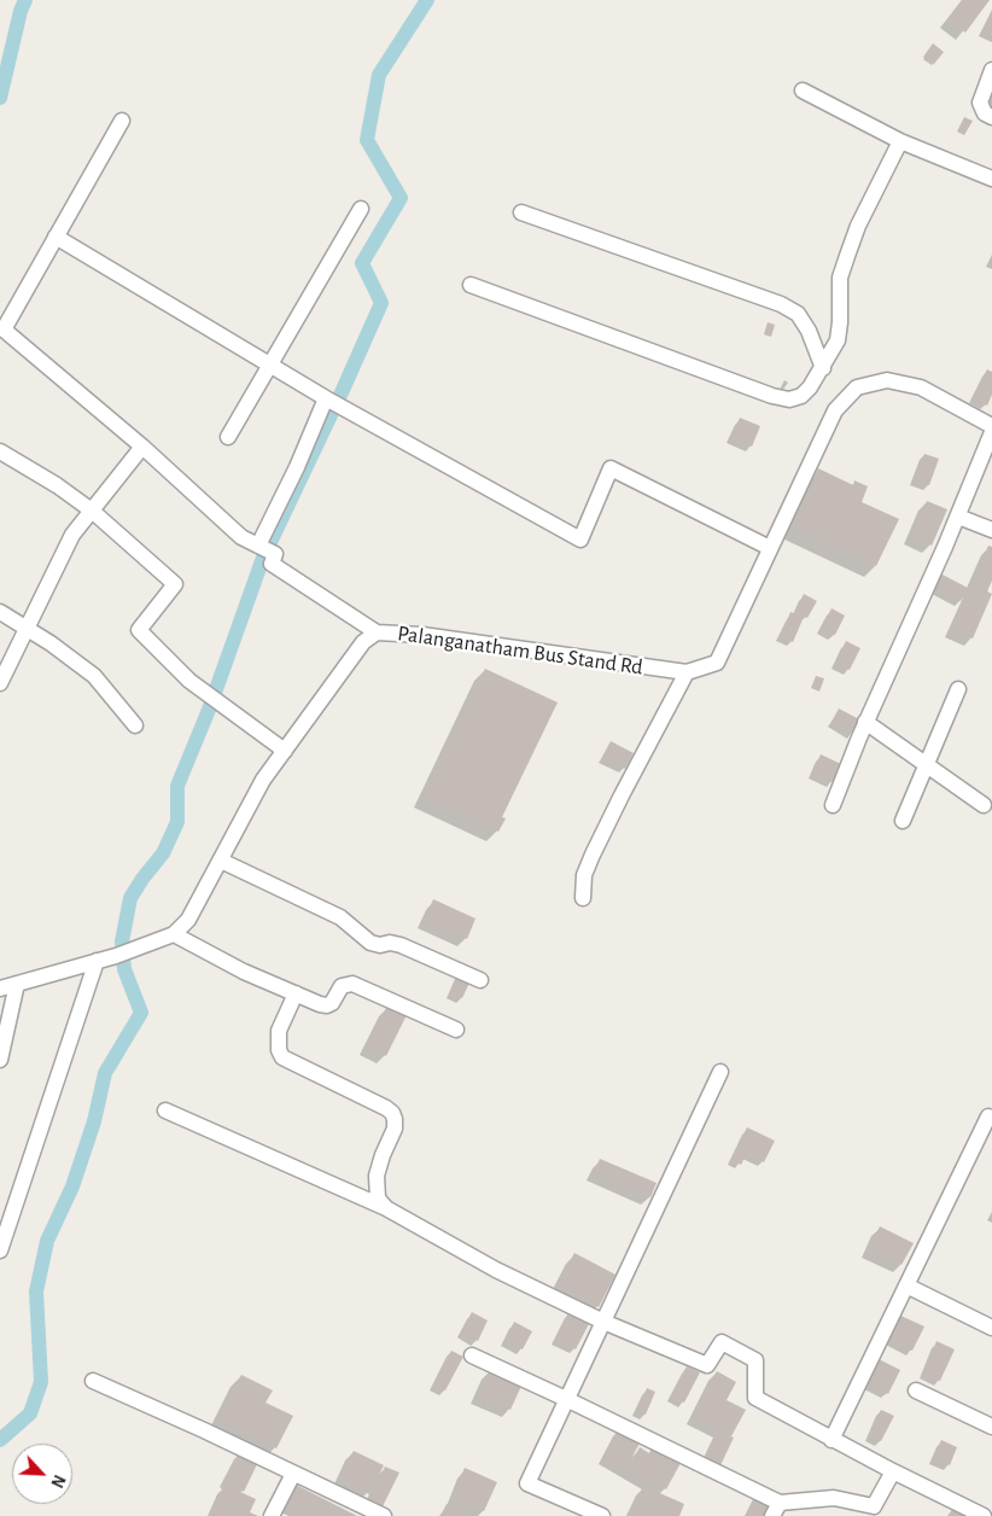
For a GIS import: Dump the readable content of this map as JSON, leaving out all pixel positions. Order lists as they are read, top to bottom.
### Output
{
  "streets": {
    "street": ["Palanganatham Bus Stand Rd"]
  },
  "north": "bottom right"
}
